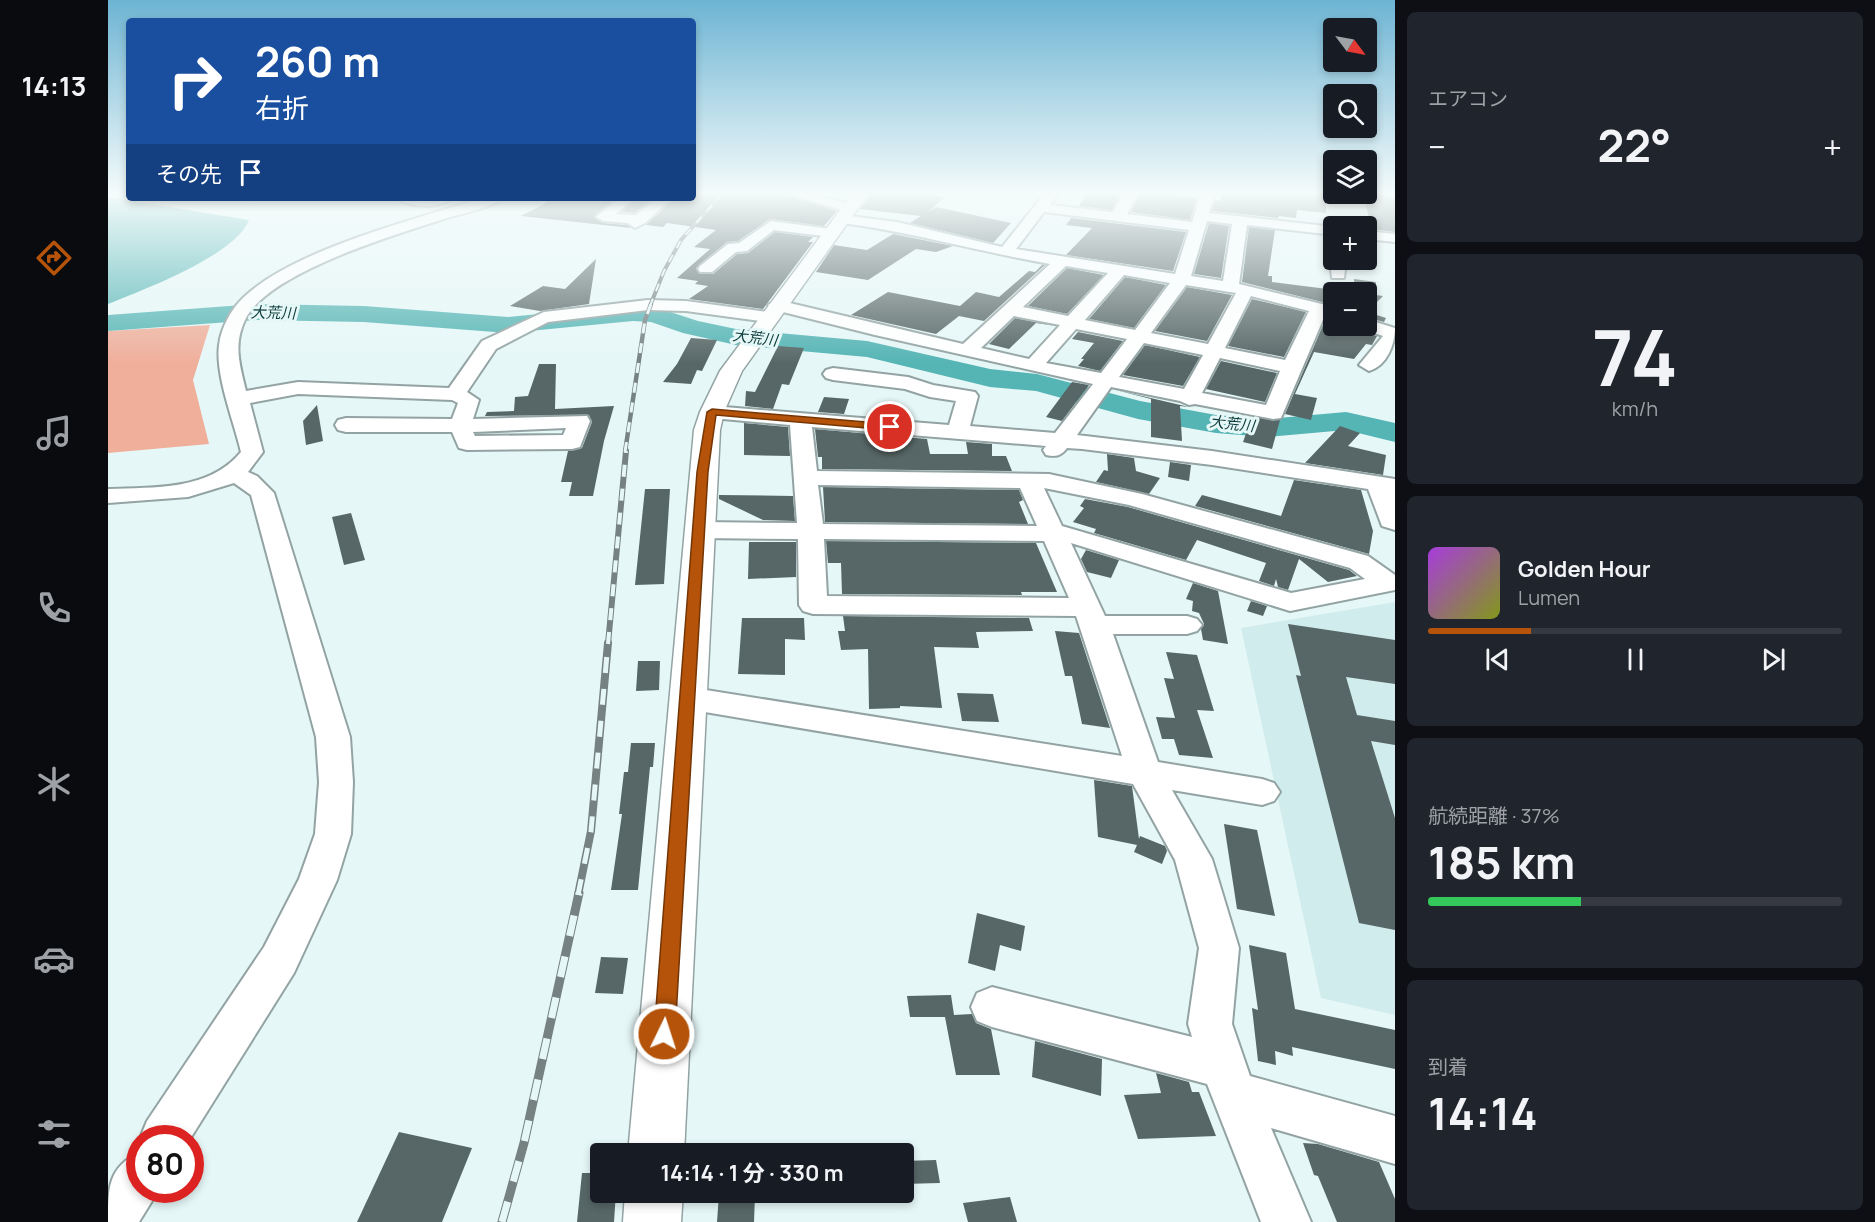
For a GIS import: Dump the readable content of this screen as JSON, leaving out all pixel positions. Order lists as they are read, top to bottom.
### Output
{
  "water": ["大荒川"],
  "north": "bottom right",
  "page": {
    "tabs": "14:13",
    "tile": [
      "エアコン",
      ["74", "km/h"],
      ["航続距離 · 37%", "185 km"],
      ["到着", "14:14"]
    ],
    "map_buttons": ["+", "−"],
    "turn": ["260 m", "右折"],
    "heat": ["−", "22°", "+"],
    "then": "その先",
    "song": ["Golden Hour", "Lumen"],
    "limit": "80",
    "trip": "14:14 · 1 分 · 330 m"
  }
}
